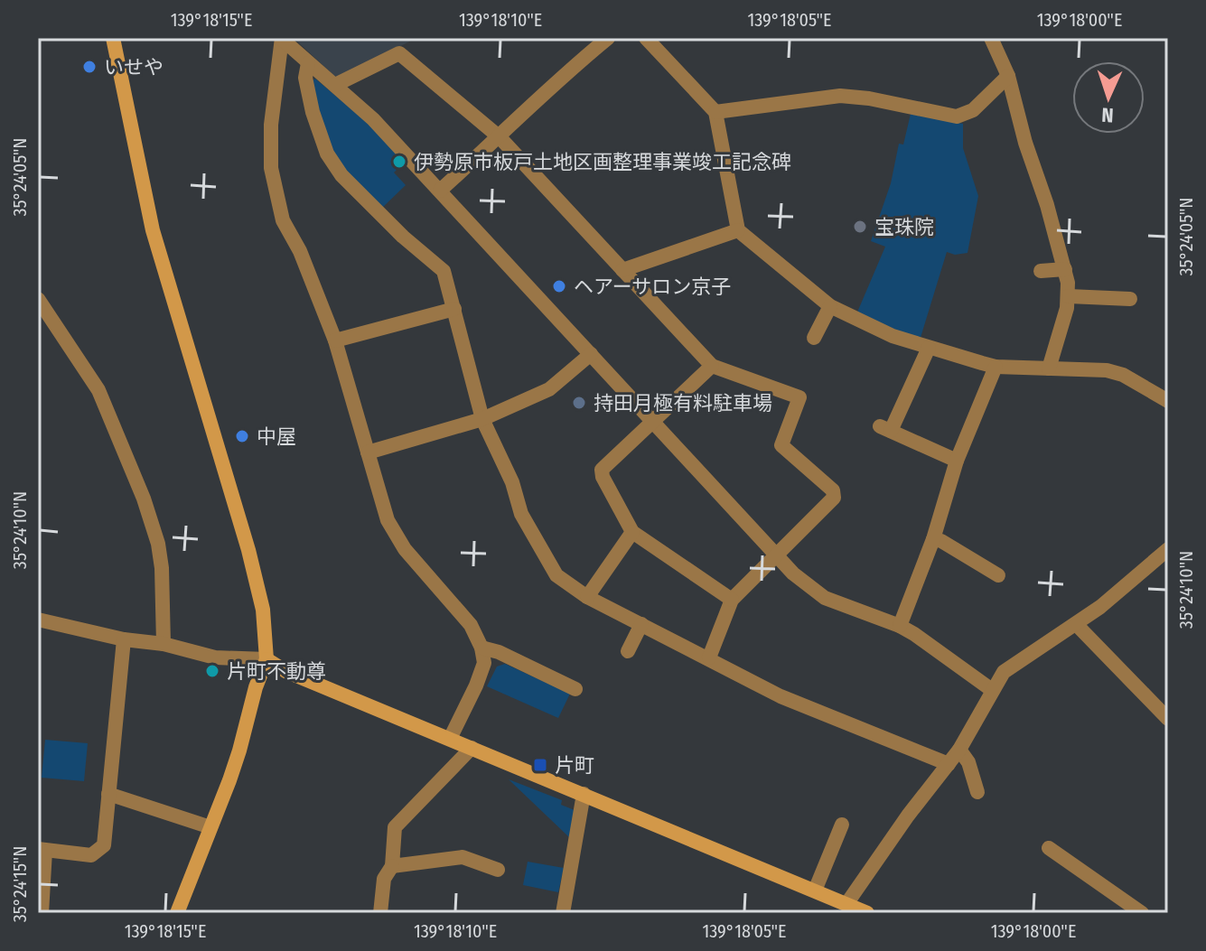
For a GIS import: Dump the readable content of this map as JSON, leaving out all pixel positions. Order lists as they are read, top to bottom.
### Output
{
  "places": {
    "other": [
      "いせや",
      "伊勢原市板戸土地区画整理事業竣工記念碑",
      "宝珠院",
      "ヘアーサロン京子",
      "持田月極有料駐車場",
      "中屋",
      "片町不動尊"
    ],
    "transit": ["片町"]
  },
  "north": "bottom",
  "coordinates": [
    "139°18'15\"E",
    "139°18'10\"E",
    "139°18'05\"E",
    "139°18'00\"E",
    "35°24'05\"N",
    "35°24'10\"N",
    "35°24'15\"N"
  ]
}
